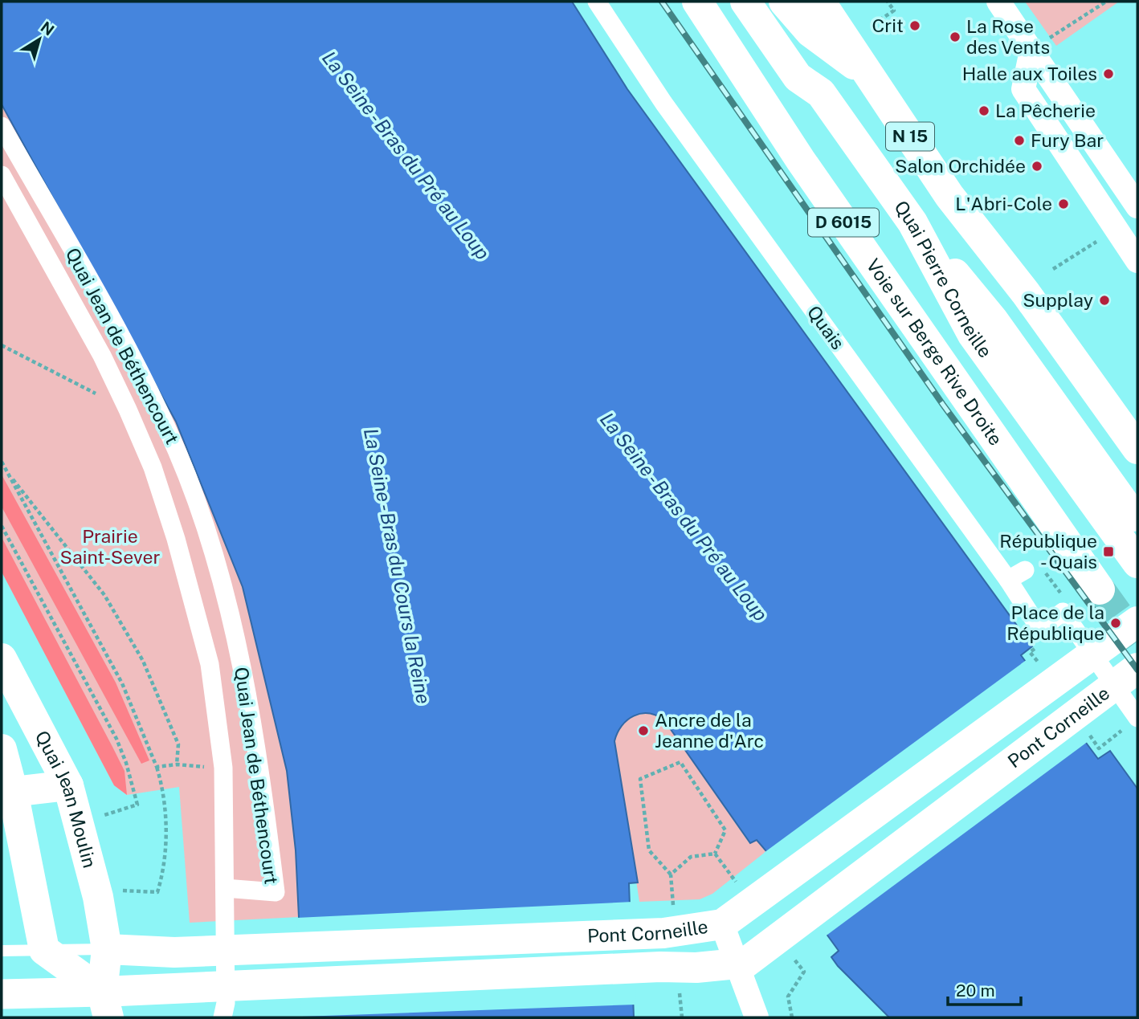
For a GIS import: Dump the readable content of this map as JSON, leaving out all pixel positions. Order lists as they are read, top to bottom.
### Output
{
  "streets": {
    "main road": [
      "N 15",
      "D 6015",
      "Quai Pierre Corneille",
      "Voie sur Berge Rive Droite",
      "Pont Corneille",
      "Quai Jean Moulin"
    ],
    "street": ["Quais", "Quai Jean de Béthencourt"]
  },
  "crossings": [
    ["N 15", "D 6015"],
    ["D 6015", "Quai Pierre Corneille"],
    ["Pont Corneille", "Quai Jean Moulin"]
  ],
  "water": ["La Seine - Bras du Pré au Loup", "La Seine - Bras du Cours la Reine"],
  "parks": ["Prairie Saint-Sever"],
  "places": {
    "other": [
      "Crit",
      "La Rose des Vents",
      "Halle aux Toiles",
      "La Pêcherie",
      "Fury Bar",
      "Salon Orchidée",
      "L'Abri-Cole",
      "Supplay",
      "Place de la République",
      "Ancre de la Jeanne d'Arc"
    ],
    "transit": ["République - Quais"]
  },
  "scale_bar": "20 m",
  "north": "top right"
}
